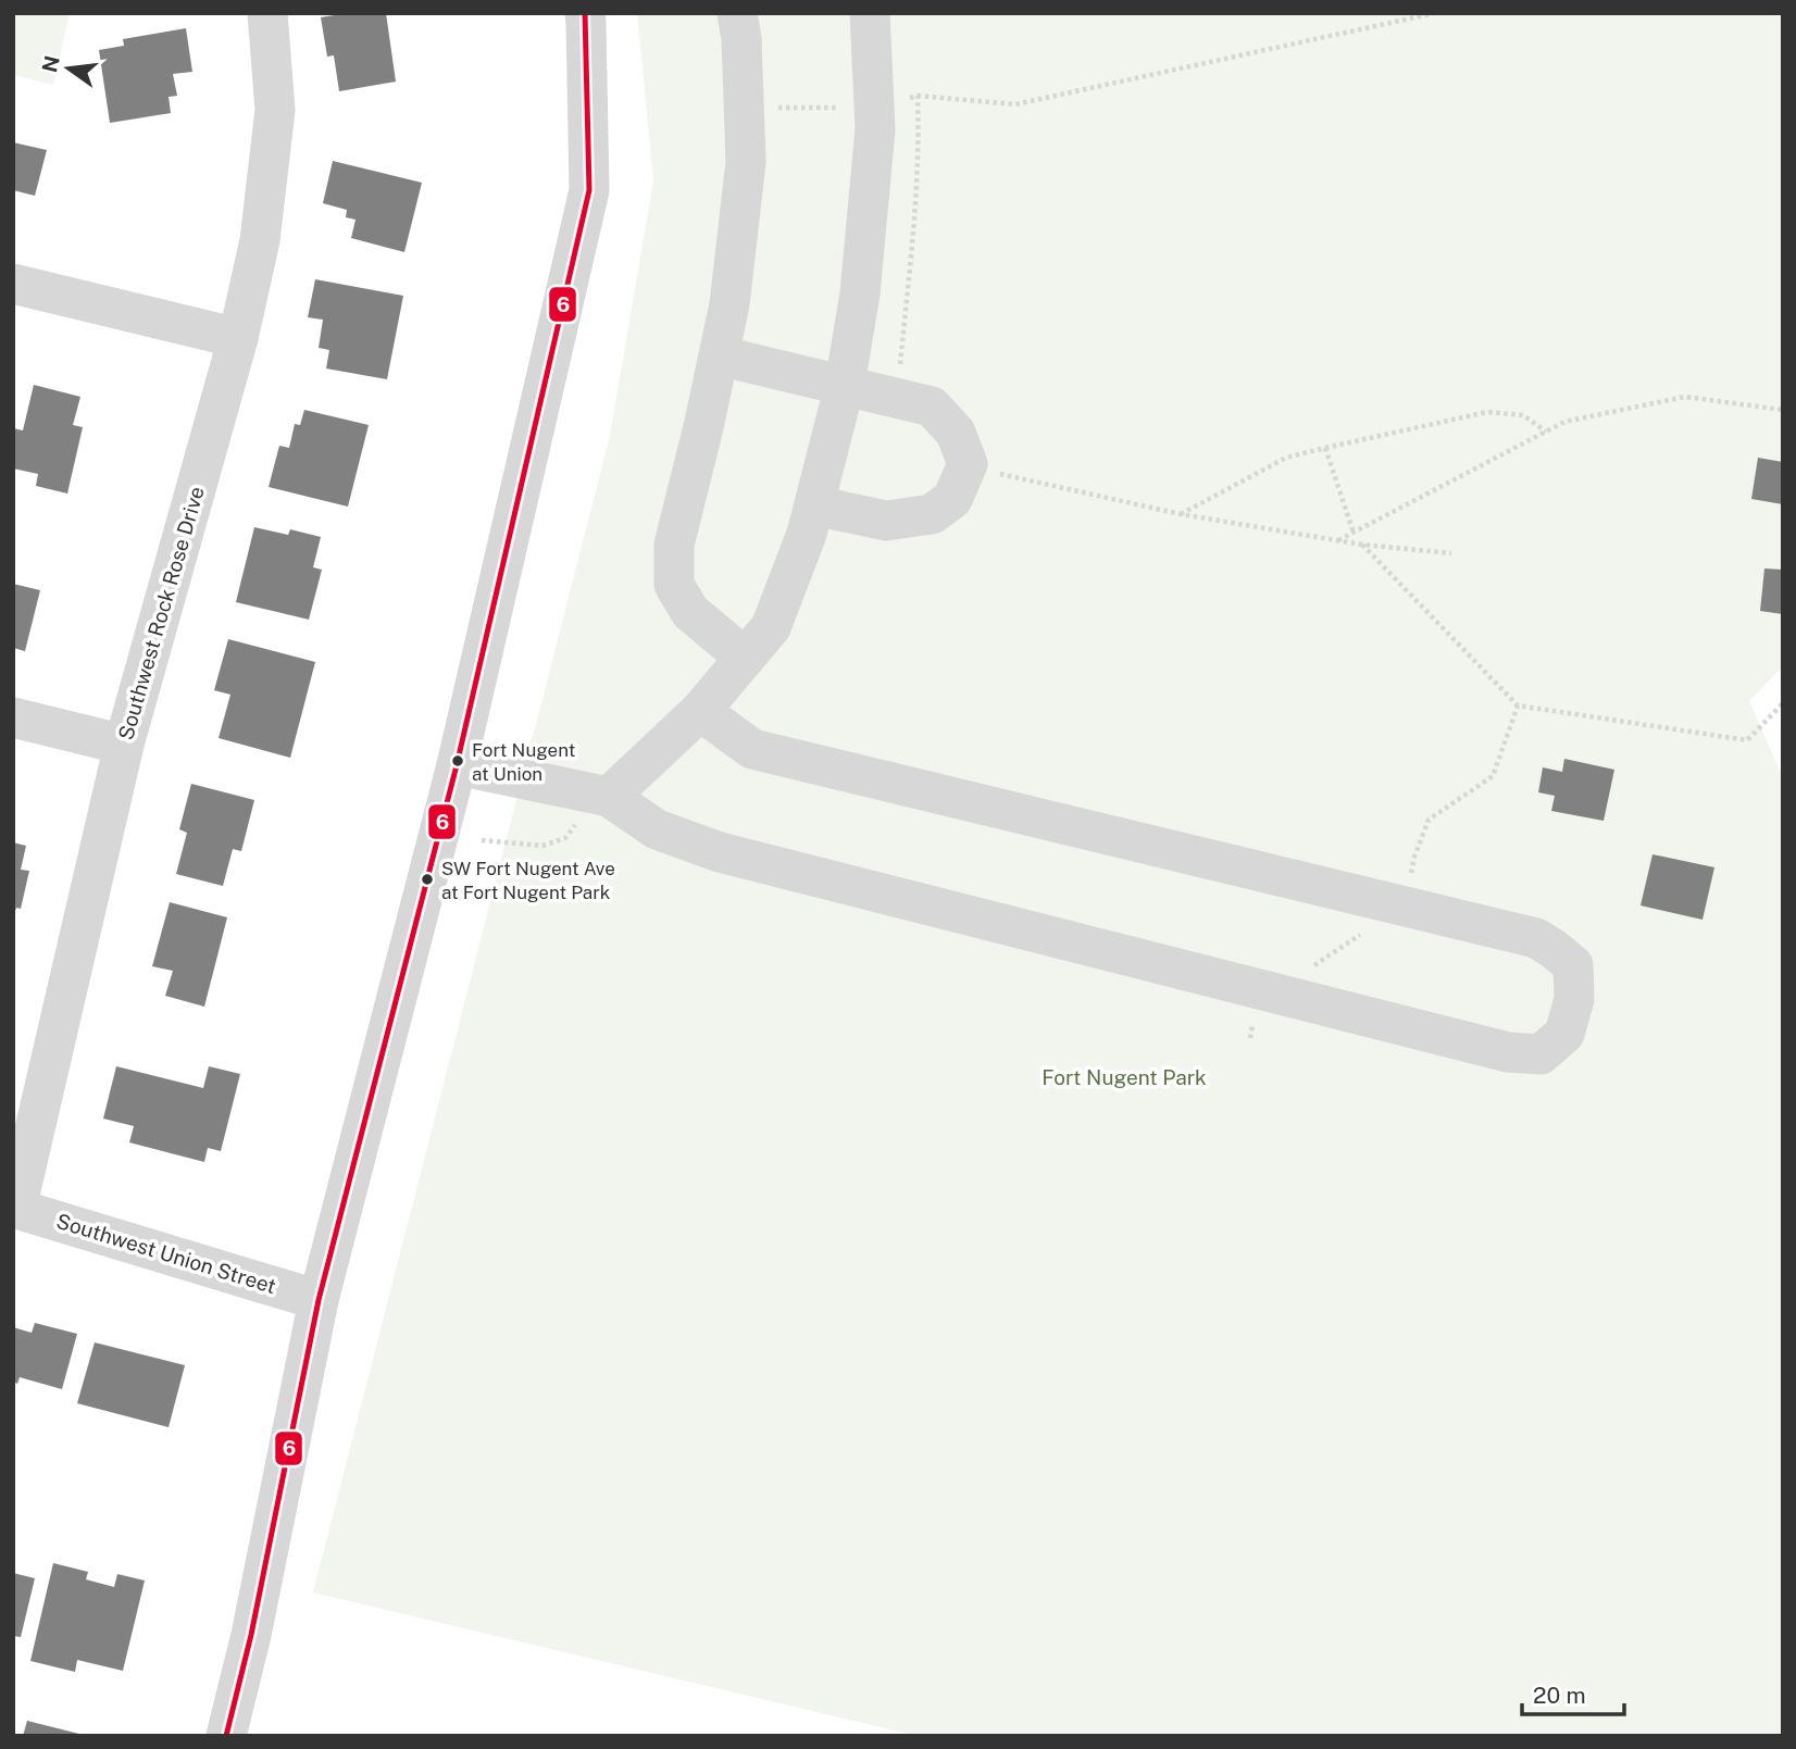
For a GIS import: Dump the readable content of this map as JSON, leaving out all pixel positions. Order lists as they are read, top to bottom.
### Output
{
  "streets": {
    "street": ["Southwest Rock Rose Drive", "Southwest Union Street"]
  },
  "crossings": [
    ["Southwest Rock Rose Drive", "Southwest Union Street"]
  ],
  "parks": ["Fort Nugent Park"],
  "places": ["Fort Nugent at Union", "SW Fort Nugent Ave at Fort Nugent Park"],
  "lines": ["transit line 6"],
  "scale_bar": "20 m",
  "north": "left"
}
